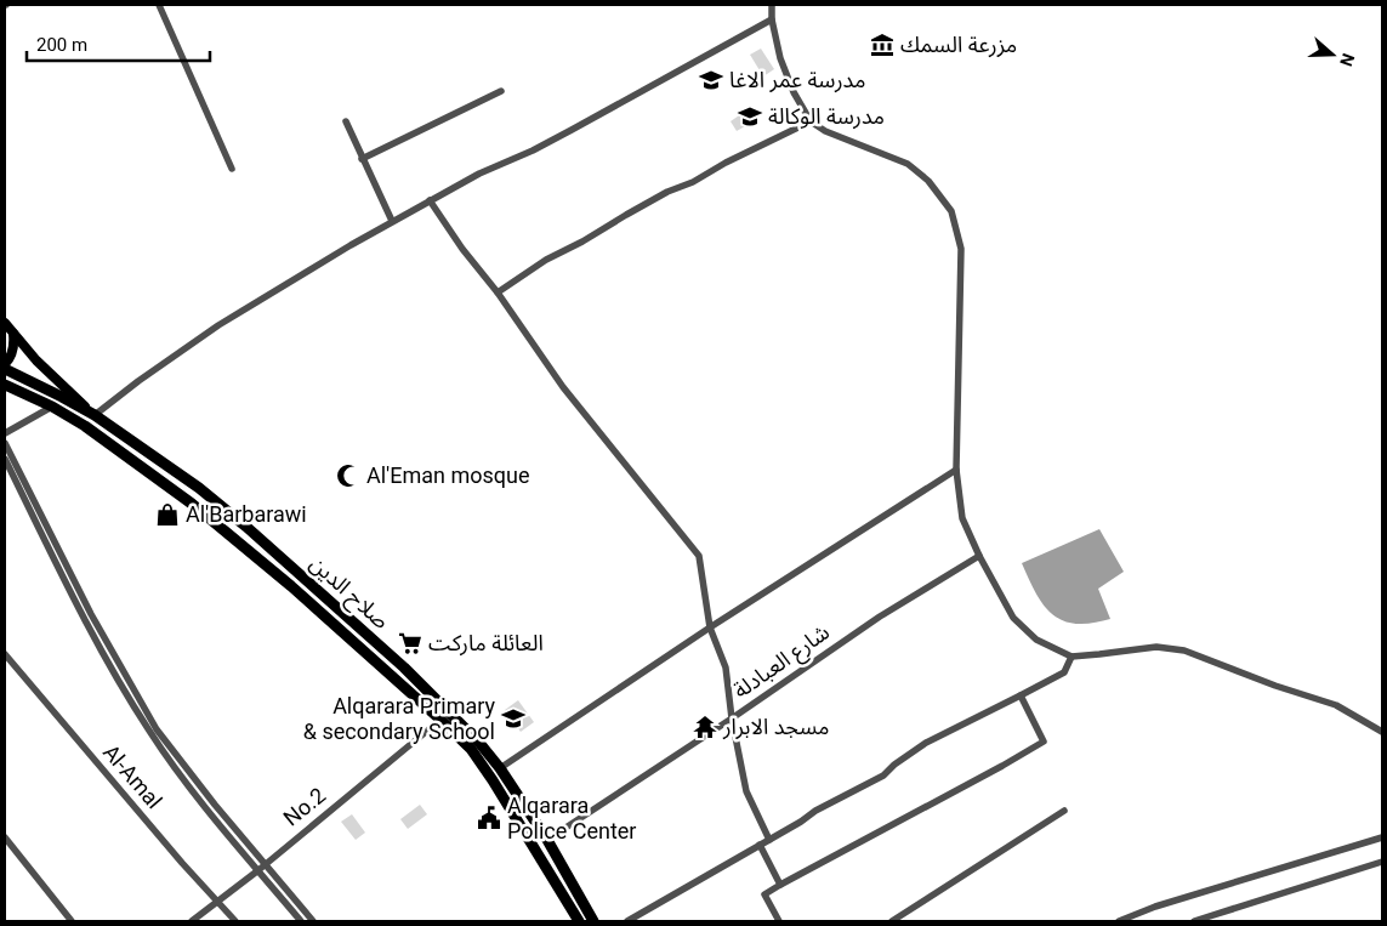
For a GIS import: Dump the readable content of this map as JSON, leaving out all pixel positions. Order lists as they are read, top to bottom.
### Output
{
  "streets": {
    "highway": ["صلاح الدين"],
    "street": ["شارع العبادلة", "Al-Amal", "No.2"]
  },
  "crossings": [
    ["صلاح الدين", "شارع العبادلة"],
    ["صلاح الدين", "No.2"],
    ["Al-Amal", "No.2"]
  ],
  "places": {
    "museum": ["مزرعة السمك"],
    "school or university": ["مدرسة عمر الاغا", "مدرسة الوكالة", "Alqarara Primary & secondary School"],
    "mosque": ["Al'Eman mosque"],
    "shop": ["Al'Barbarawi"],
    "supermarket": ["العائلة ماركت"],
    "temple": ["مسجد الابرار"],
    "public building": ["Alqarara Police Center"]
  },
  "scale_bar": "200 m",
  "north": "right"
}
